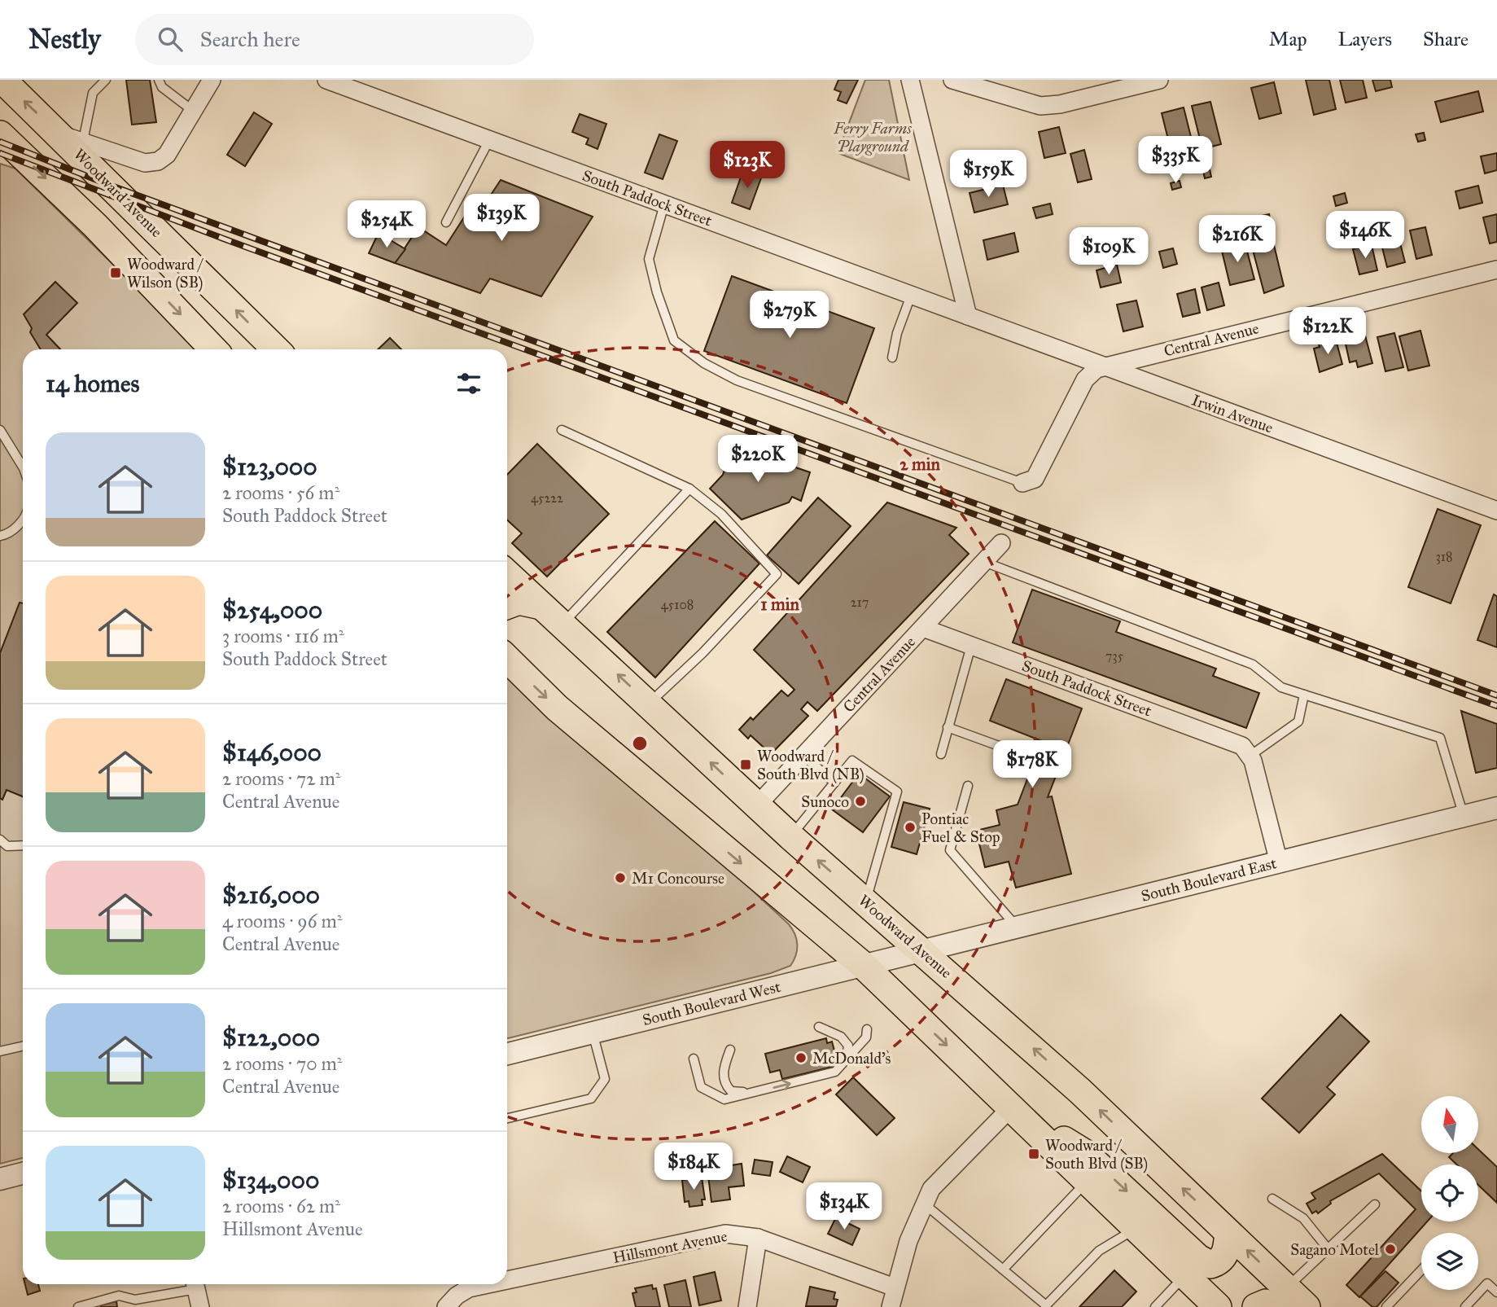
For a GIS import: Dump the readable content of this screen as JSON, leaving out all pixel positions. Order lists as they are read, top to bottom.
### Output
{
  "streets": {
    "main road": ["Woodward Avenue"],
    "street": [
      "South Paddock Street",
      "Central Avenue",
      "Irwin Avenue",
      "South Boulevard East",
      "South Boulevard West",
      "Hillsmont Avenue"
    ]
  },
  "crossings": [
    ["Woodward Avenue", "Central Avenue"],
    ["Woodward Avenue", "South Boulevard East"],
    ["Woodward Avenue", "South Boulevard West"],
    ["South Paddock Street", "Central Avenue"],
    ["South Paddock Street", "Irwin Avenue"],
    ["Central Avenue", "Irwin Avenue"],
    ["South Boulevard East", "South Boulevard West"]
  ],
  "parks": ["Ferry Farms Playground"],
  "places": {
    "transit": ["Woodward / Wilson (SB)", "Woodward / South Blvd (NB)", "Woodward / South Blvd (SB)"],
    "other": [
      "Sunoco",
      "Pontiac Fuel & Stop",
      "M1 Concourse",
      "McDonald's",
      "Sagano Motel"
    ]
  },
  "house_numbers": [
    "45222",
    "318",
    "217",
    "45108",
    "735"
  ],
  "north": "top",
  "page": {
    "header": "Nestly",
    "search": "Search here",
    "nav": ["Map", "Layers", "Share"],
    "price": [
      "$335K",
      "$123K",
      "$159K",
      "$139K",
      "$254K",
      "$146K",
      "$216K",
      "$109K",
      "$279K",
      "$122K",
      "$220K",
      "$178K",
      "$184K",
      "$134K"
    ],
    "heading": "14 homes",
    "list": [
      {
        "name": "$123,000",
        "note": "2 rooms · 56 m² · South Paddock Street"
      },
      {
        "name": "$254,000",
        "note": "3 rooms · 116 m² · South Paddock Street"
      },
      {
        "name": "$146,000",
        "note": "2 rooms · 72 m² · Central Avenue"
      },
      {
        "name": "$216,000",
        "note": "4 rooms · 96 m² · Central Avenue"
      },
      {
        "name": "$122,000",
        "note": "2 rooms · 70 m² · Central Avenue"
      },
      {
        "name": "$134,000",
        "note": "2 rooms · 62 m² · Hillsmont Avenue"
      }
    ]
  },
  "rings": ["2 min", "1 min"]
}
